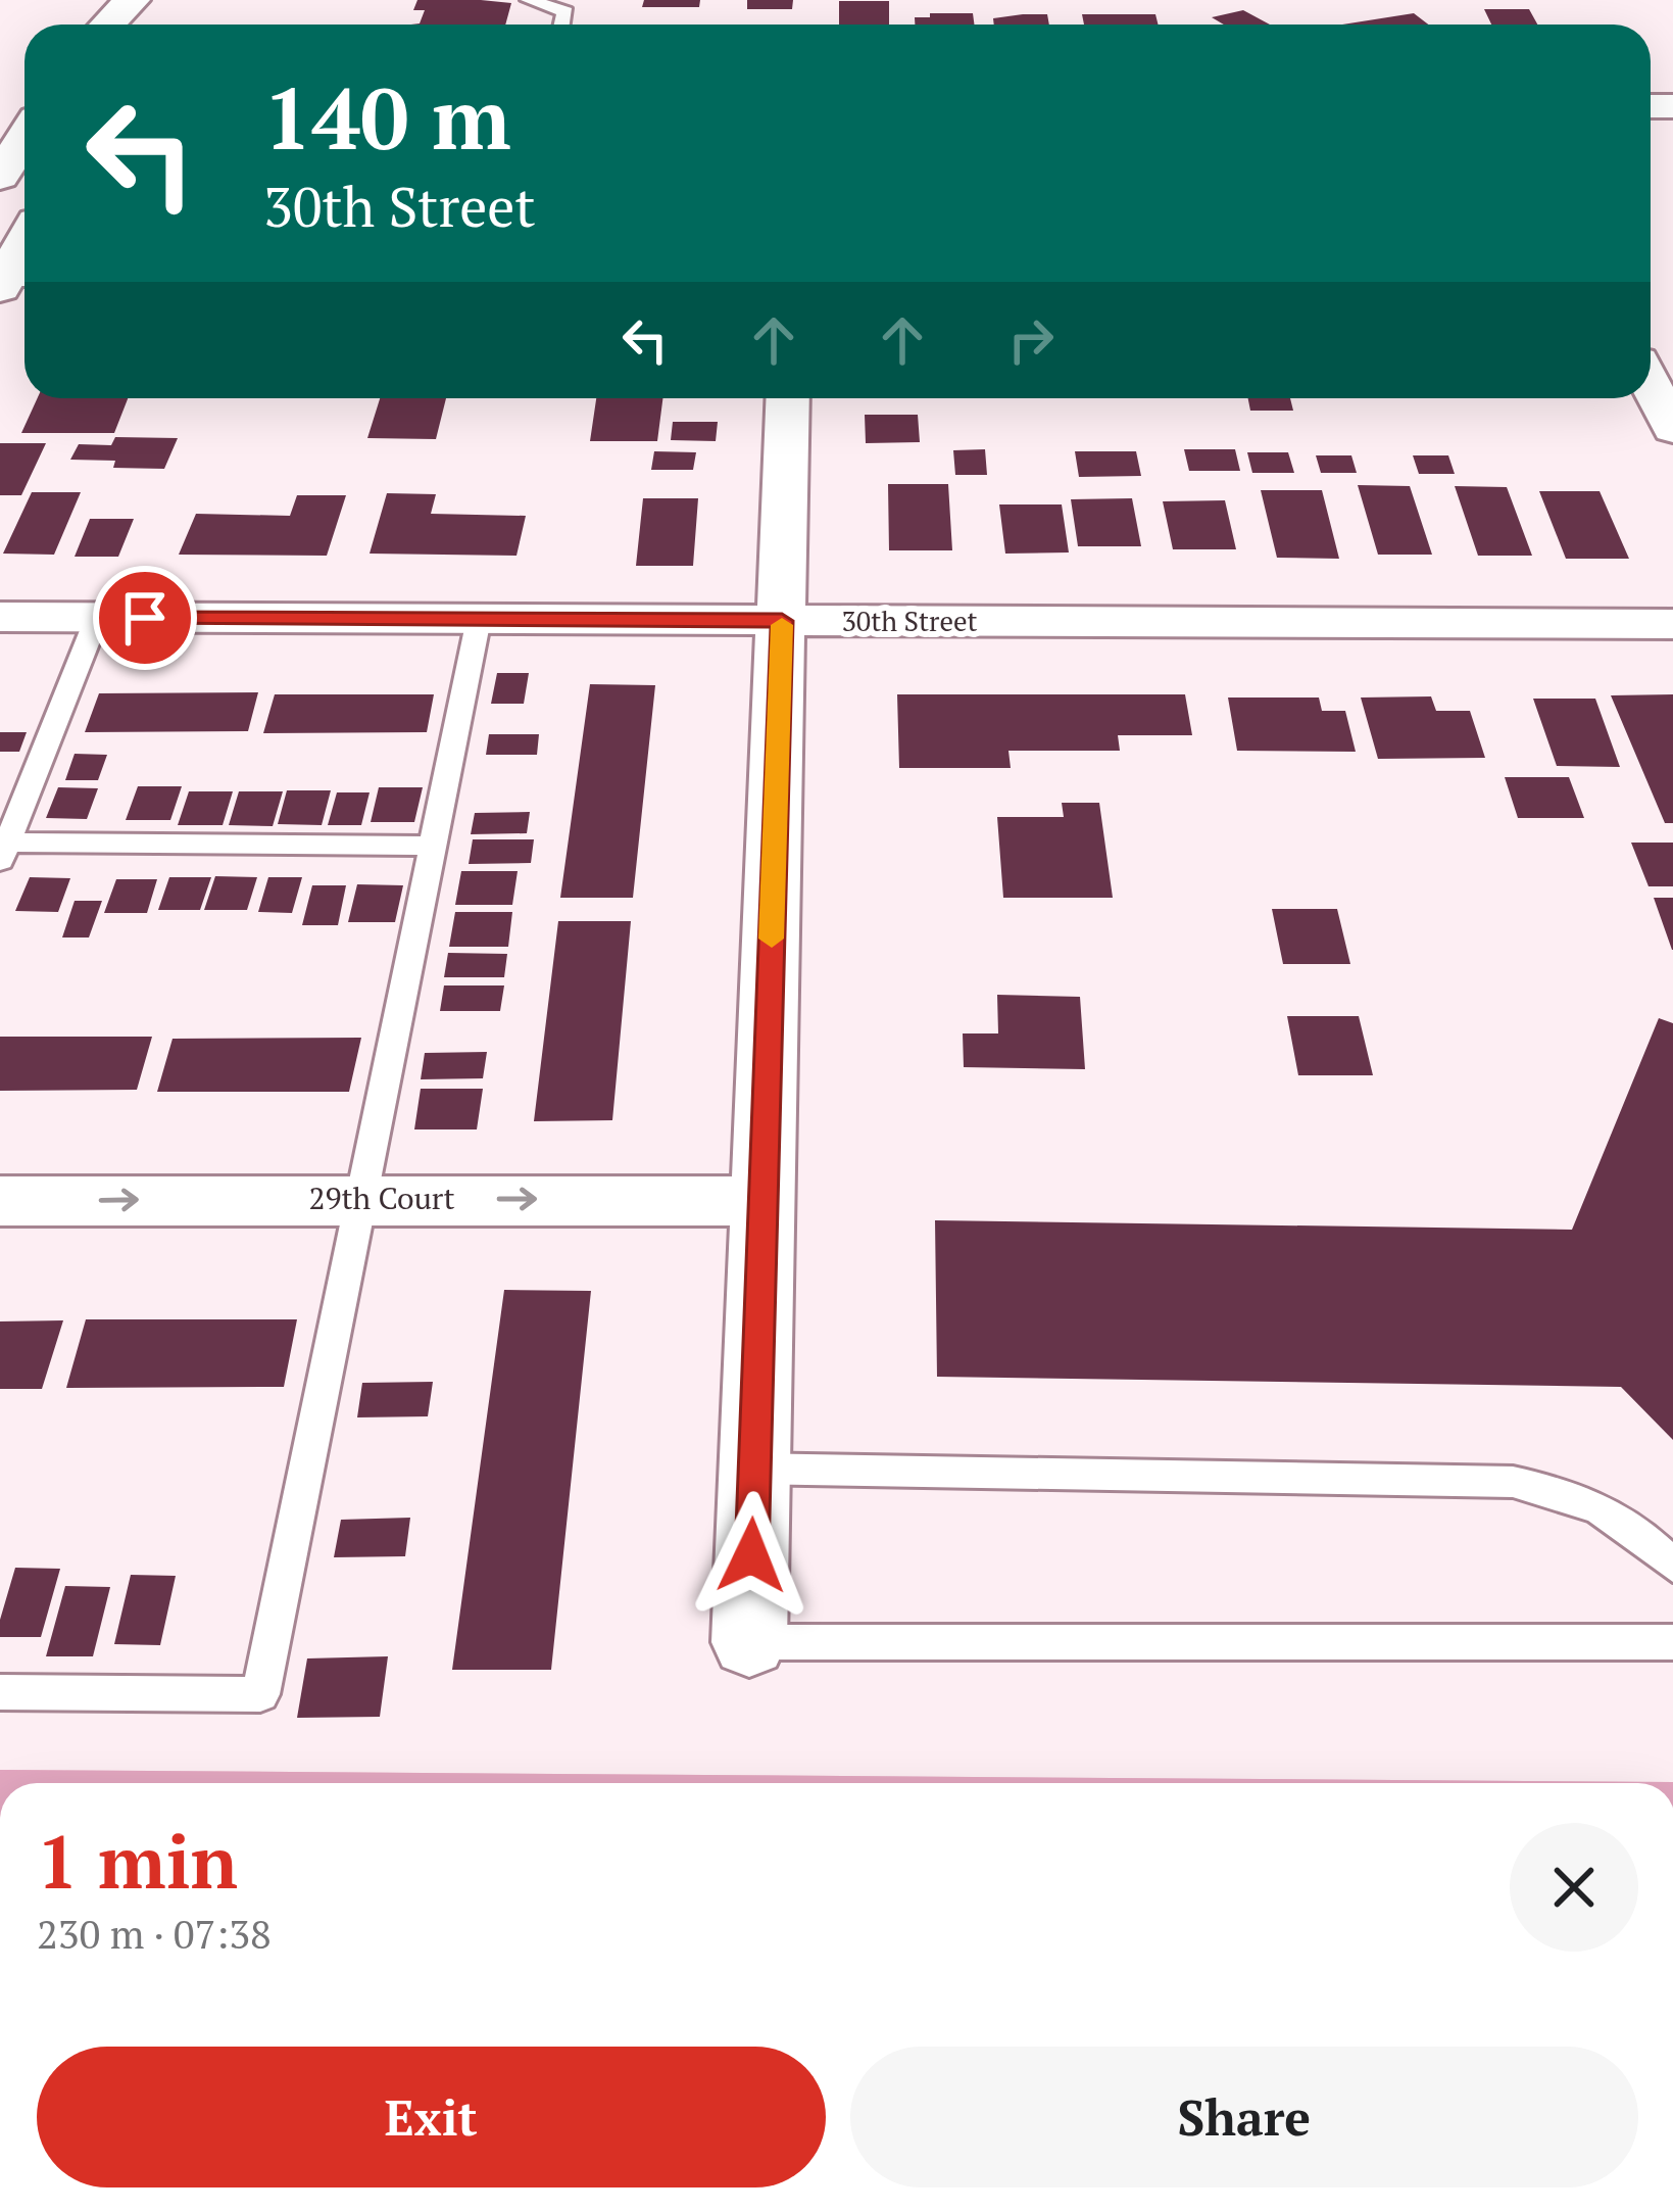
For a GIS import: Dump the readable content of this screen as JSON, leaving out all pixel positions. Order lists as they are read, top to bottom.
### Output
{
  "streets": {
    "street": ["30th Street", "29th Court"]
  },
  "one_way": ["29th Court"],
  "page": {
    "turn": ["140 m", "30th Street"],
    "heading": ["1 min", "230 m · 07:38"],
    "buttons": ["Exit", "Share"]
  }
}
